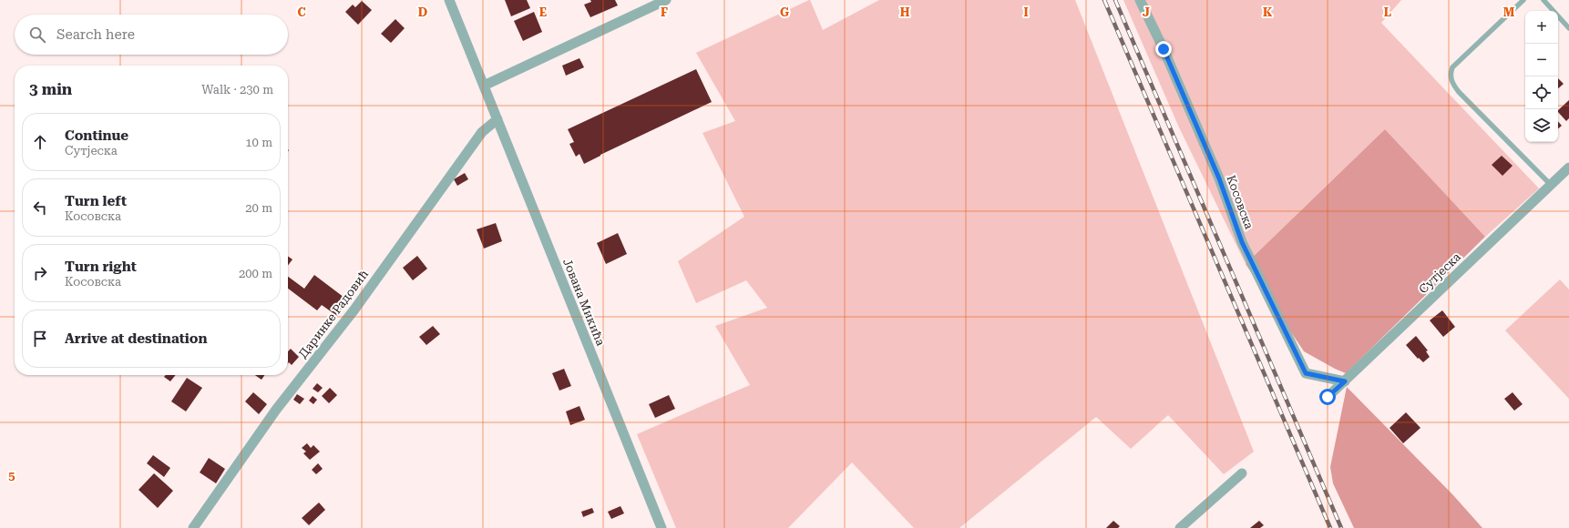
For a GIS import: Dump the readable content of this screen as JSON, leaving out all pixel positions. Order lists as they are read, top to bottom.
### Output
{
  "streets": {
    "street": [
      "Косовска",
      "Сутјеска",
      "Јована Микића",
      "Даринке Радовић"
    ]
  },
  "crossings": [
    ["Косовска", "Сутјеска"],
    ["Јована Микића", "Даринке Радовић"]
  ],
  "page": {
    "map_buttons": ["+", "−"],
    "search": "Search here",
    "heading": ["3 min", "Walk · 230 m"],
    "list": [
      ["Continue", "Сутјеска", "10 m"],
      ["Turn left", "Косовска", "20 m"],
      ["Turn right", "Косовска", "200 m"],
      "Arrive at destination"
    ]
  },
  "grid": {
    "columns": [
      "C",
      "D",
      "E",
      "F",
      "G",
      "H",
      "I",
      "J",
      "K",
      "L",
      "M"
    ],
    "rows": ["5"]
  }
}
